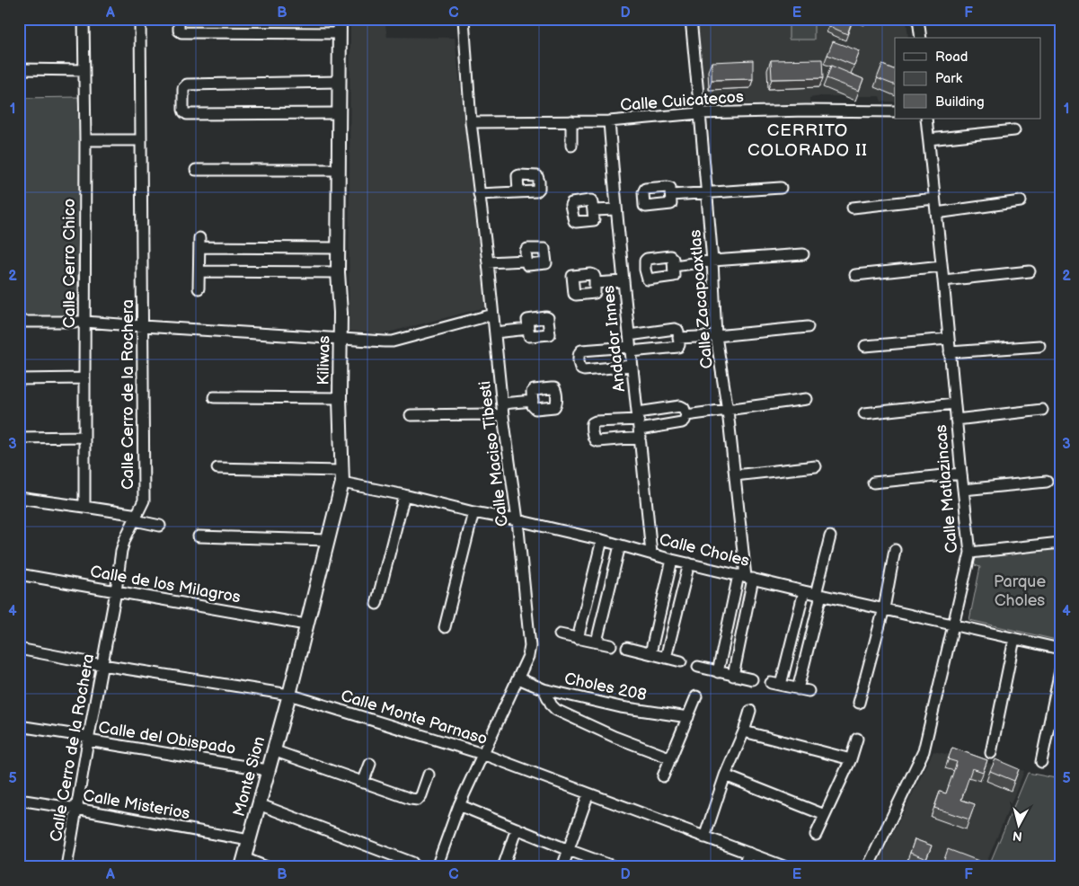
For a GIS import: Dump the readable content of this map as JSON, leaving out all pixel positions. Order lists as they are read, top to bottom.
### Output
{
  "streets": {
    "street": [
      "Calle Cuicatecos",
      "Calle Cerro Chico",
      "Calle Zacapoaxtlas",
      "Andador Innes",
      "Kiliwas",
      "Calle Cerro de la Rochera",
      "Calle Maciso Tibesti",
      "Calle Matlazincas",
      "Calle Choles",
      "Calle de los Milagros",
      "Choles 208",
      "Calle Monte Parnaso",
      "Calle del Obispado",
      "Monte Sion",
      "Calle Misterios"
    ]
  },
  "crossings": [
    ["Calle Cuicatecos", "Calle Zacapoaxtlas"],
    ["Calle Cuicatecos", "Andador Innes"],
    ["Calle Cuicatecos", "Calle Maciso Tibesti"],
    ["Calle Zacapoaxtlas", "Calle Choles"],
    ["Andador Innes", "Calle Choles"],
    ["Kiliwas", "Calle Choles"],
    ["Kiliwas", "Calle de los Milagros"],
    ["Kiliwas", "Calle Monte Parnaso"],
    ["Kiliwas", "Monte Sion"],
    ["Calle Cerro de la Rochera", "Calle de los Milagros"],
    ["Calle Cerro de la Rochera", "Calle Monte Parnaso"],
    ["Calle Cerro de la Rochera", "Calle del Obispado"],
    ["Calle Cerro de la Rochera", "Calle Misterios"],
    ["Calle Maciso Tibesti", "Calle Choles"],
    ["Calle Maciso Tibesti", "Choles 208"],
    ["Calle Maciso Tibesti", "Calle Monte Parnaso"],
    ["Calle Matlazincas", "Calle Choles"],
    ["Calle Monte Parnaso", "Monte Sion"],
    ["Calle del Obispado", "Monte Sion"],
    ["Monte Sion", "Calle Misterios"]
  ],
  "districts": ["CERRITO COLORADO II"],
  "parks": ["Parque Choles"],
  "legend": ["Road", "Park", "Building"],
  "north": "bottom",
  "grid": {
    "columns": [
      "A",
      "B",
      "C",
      "D",
      "E",
      "F"
    ],
    "rows": [
      "1",
      "2",
      "3",
      "4",
      "5"
    ]
  }
}
